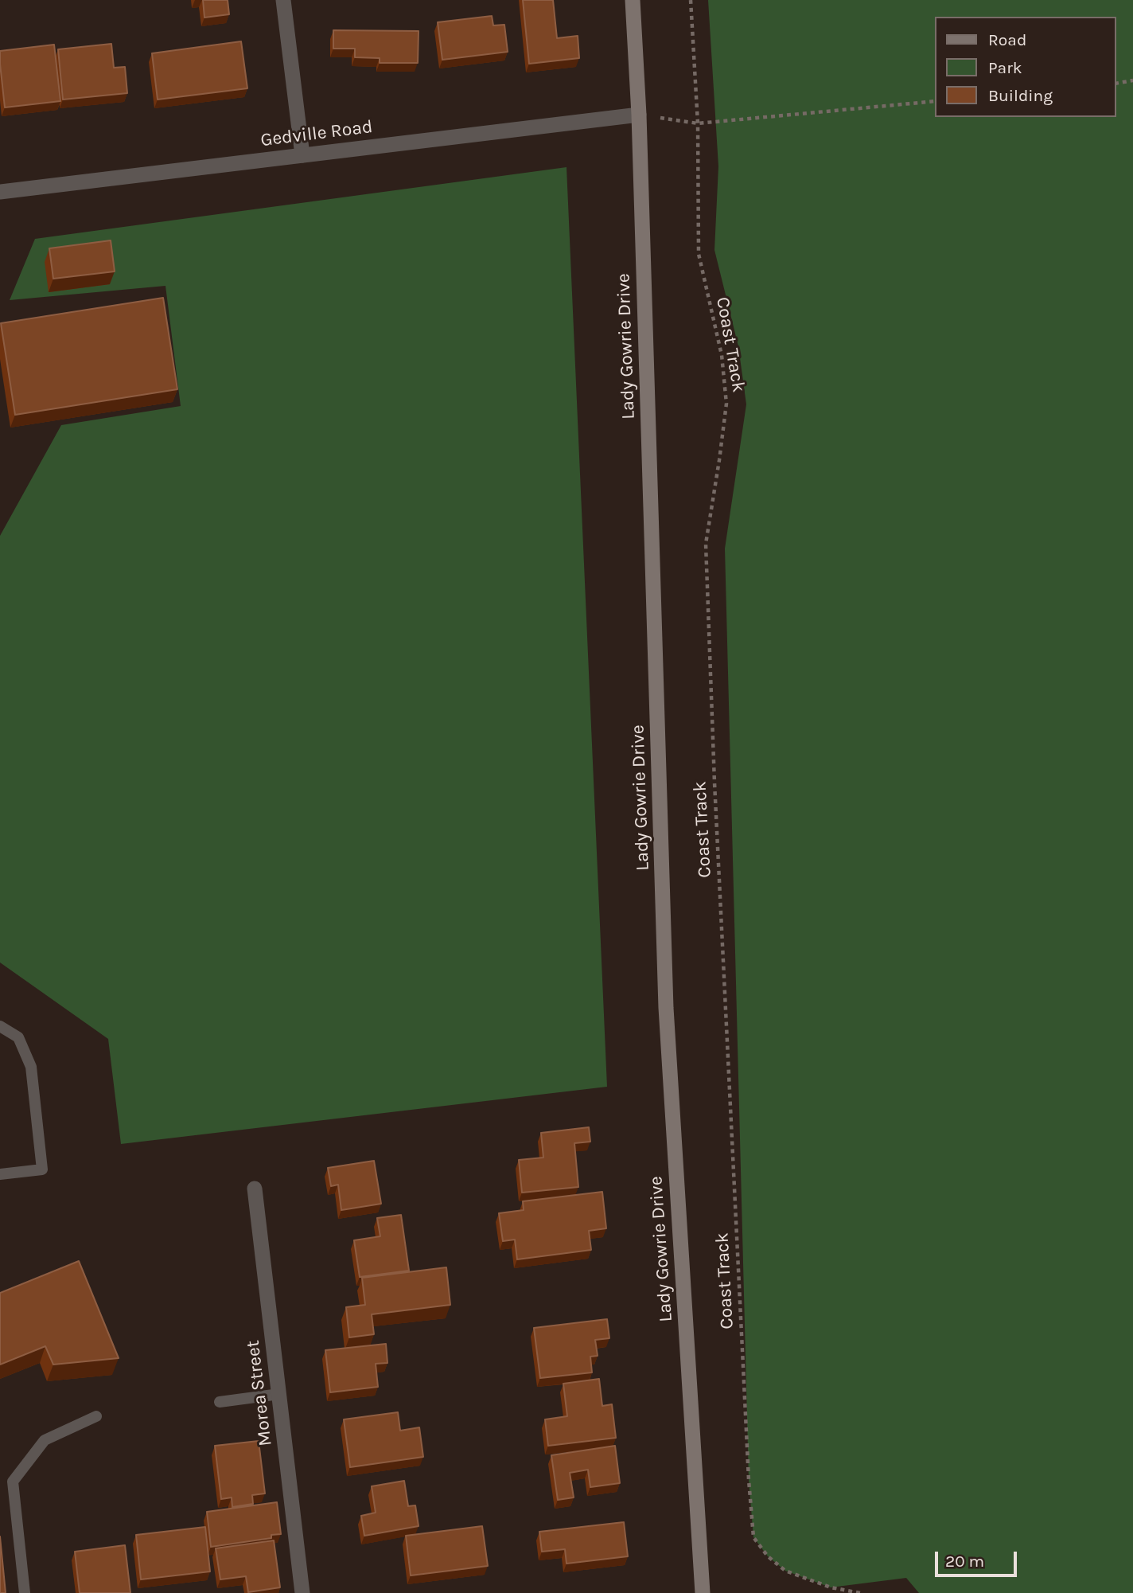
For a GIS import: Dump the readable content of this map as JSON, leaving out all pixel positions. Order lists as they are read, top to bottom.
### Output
{
  "streets": {
    "main road": ["Lady Gowrie Drive"],
    "street": ["Gedville Road", "Morea Street"],
    "path": ["Coast Track"]
  },
  "crossings": [
    ["Gedville Road", "Lady Gowrie Drive"]
  ],
  "legend": ["Road", "Park", "Building"],
  "scale_bar": "20 m"
}
